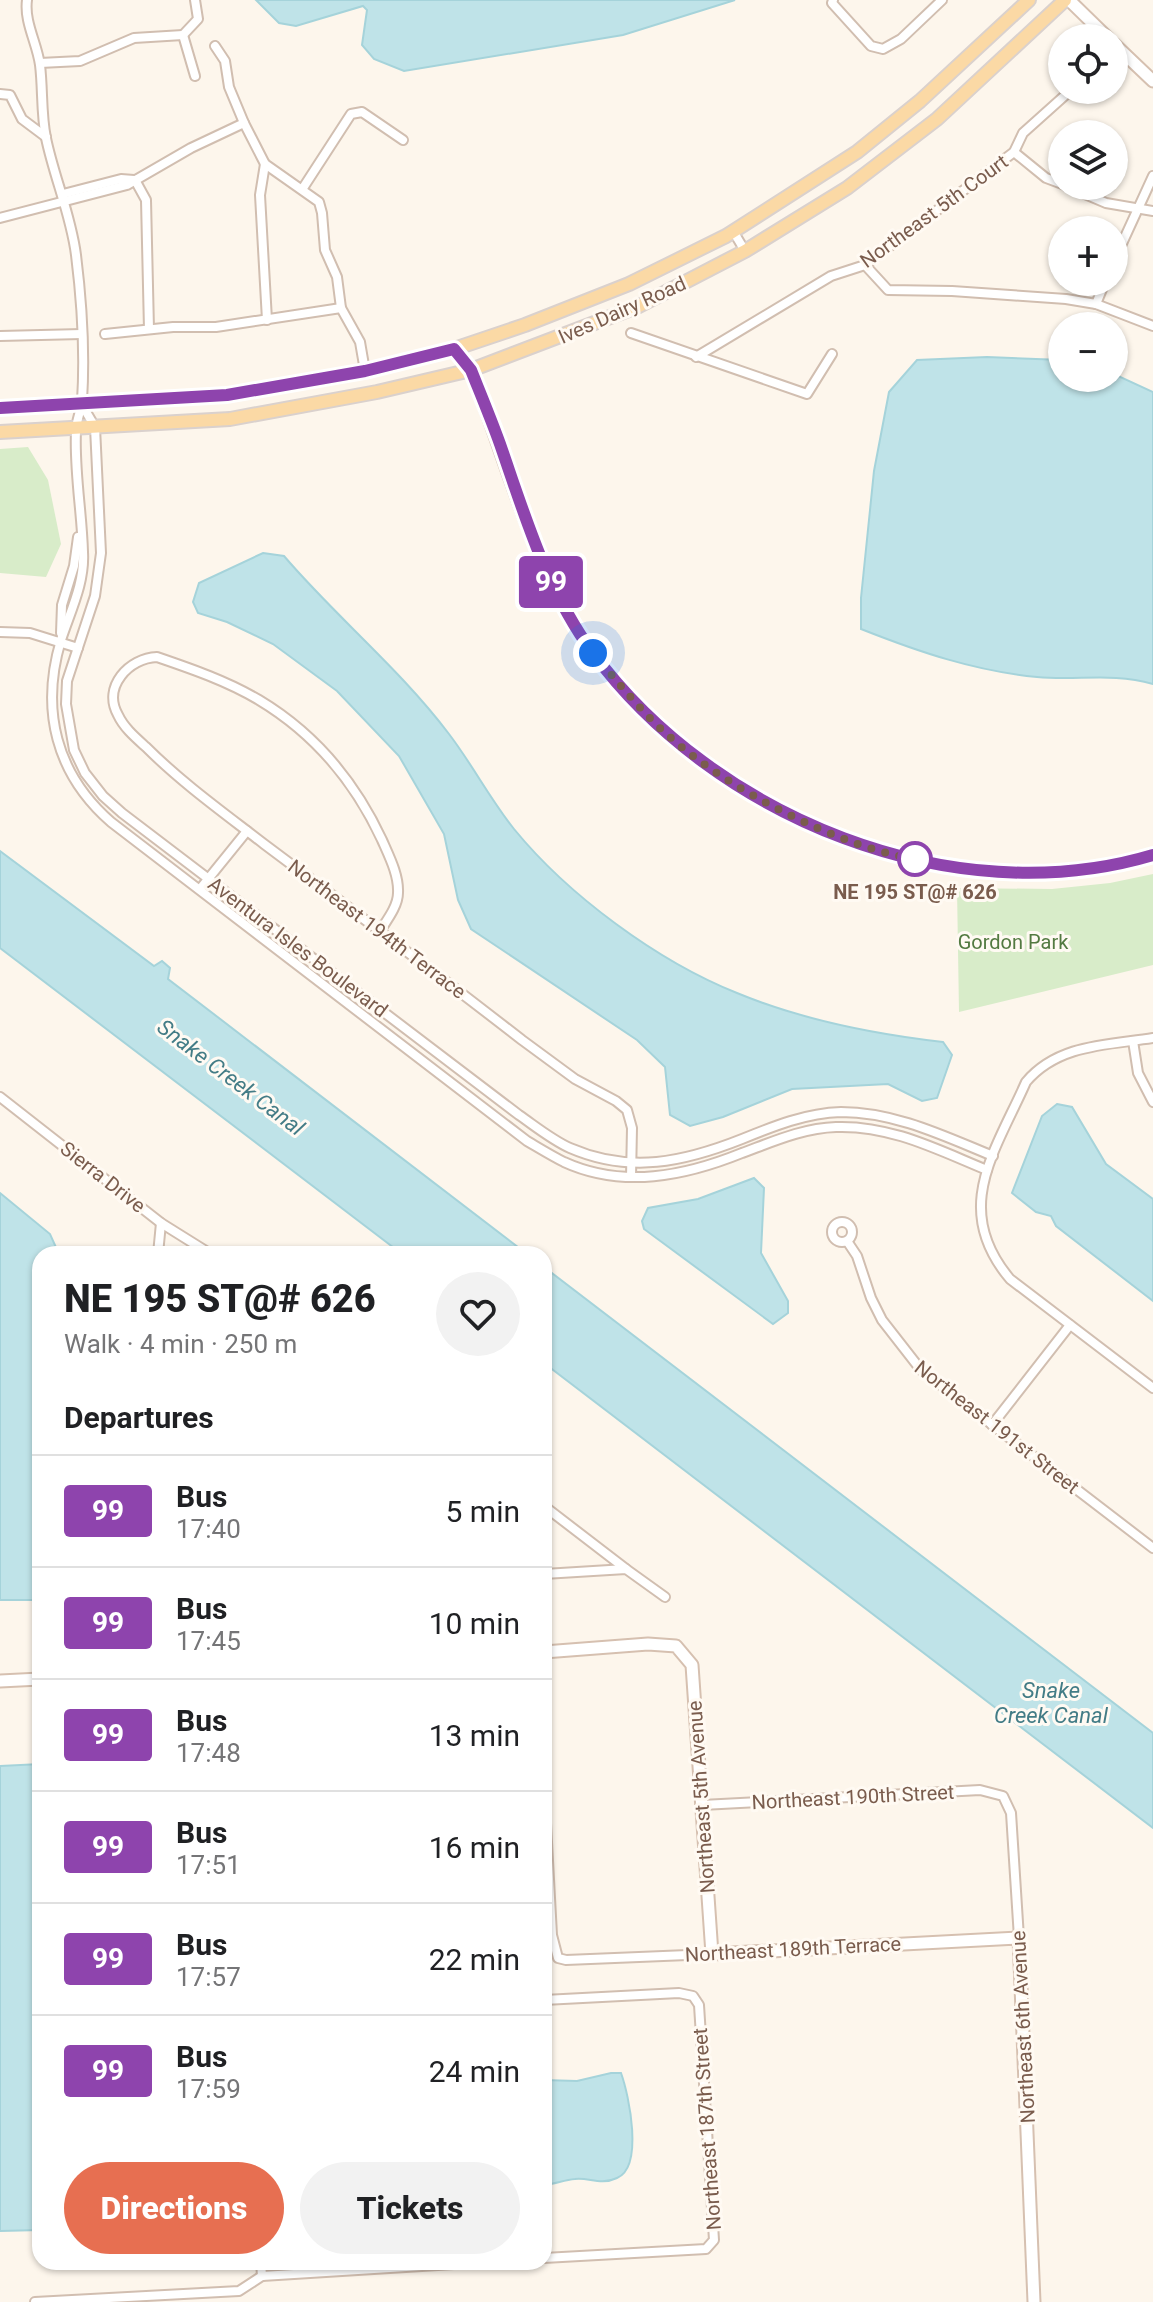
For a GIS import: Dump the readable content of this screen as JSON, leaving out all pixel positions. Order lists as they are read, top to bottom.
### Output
{
  "streets": {
    "main road": ["Ives Dairy Road"],
    "street": [
      "Northeast 5th Court",
      "Northeast 194th Terrace",
      "Aventura Isles Boulevard",
      "Sierra Drive",
      "Northeast 191st Street",
      "Northeast 5th Avenue",
      "Northeast 190th Street",
      "Northeast 189th Terrace",
      "Northeast 6th Avenue",
      "Northeast 187th Street"
    ]
  },
  "crossings": [
    ["Ives Dairy Road", "Aventura Isles Boulevard"],
    ["Northeast 194th Terrace", "Aventura Isles Boulevard"],
    ["Northeast 5th Avenue", "Northeast 190th Street"],
    ["Northeast 5th Avenue", "Northeast 189th Terrace"],
    ["Northeast 190th Street", "Northeast 6th Avenue"],
    ["Northeast 189th Terrace", "Northeast 6th Avenue"]
  ],
  "water": ["Snake Creek Canal"],
  "parks": ["Gordon Park"],
  "places": ["NE 195 ST@# 626"],
  "lines": ["bus line 99"],
  "page": {
    "on_map": "99",
    "map_buttons": ["+", "−"],
    "heading": [
      ["NE 195 ST@# 626", "Walk · 4 min · 250 m"],
      "Departures"
    ],
    "list": [
      {
        "mark": "99",
        "name": "Bus",
        "note": "17:40",
        "value": "5 min"
      },
      {
        "mark": "99",
        "name": "Bus",
        "note": "17:45",
        "value": "10 min"
      },
      {
        "mark": "99",
        "name": "Bus",
        "note": "17:48",
        "value": "13 min"
      },
      {
        "mark": "99",
        "name": "Bus",
        "note": "17:51",
        "value": "16 min"
      },
      {
        "mark": "99",
        "name": "Bus",
        "note": "17:57",
        "value": "22 min"
      },
      {
        "mark": "99",
        "name": "Bus",
        "note": "17:59",
        "value": "24 min"
      }
    ],
    "buttons": ["Directions", "Tickets"]
  }
}
